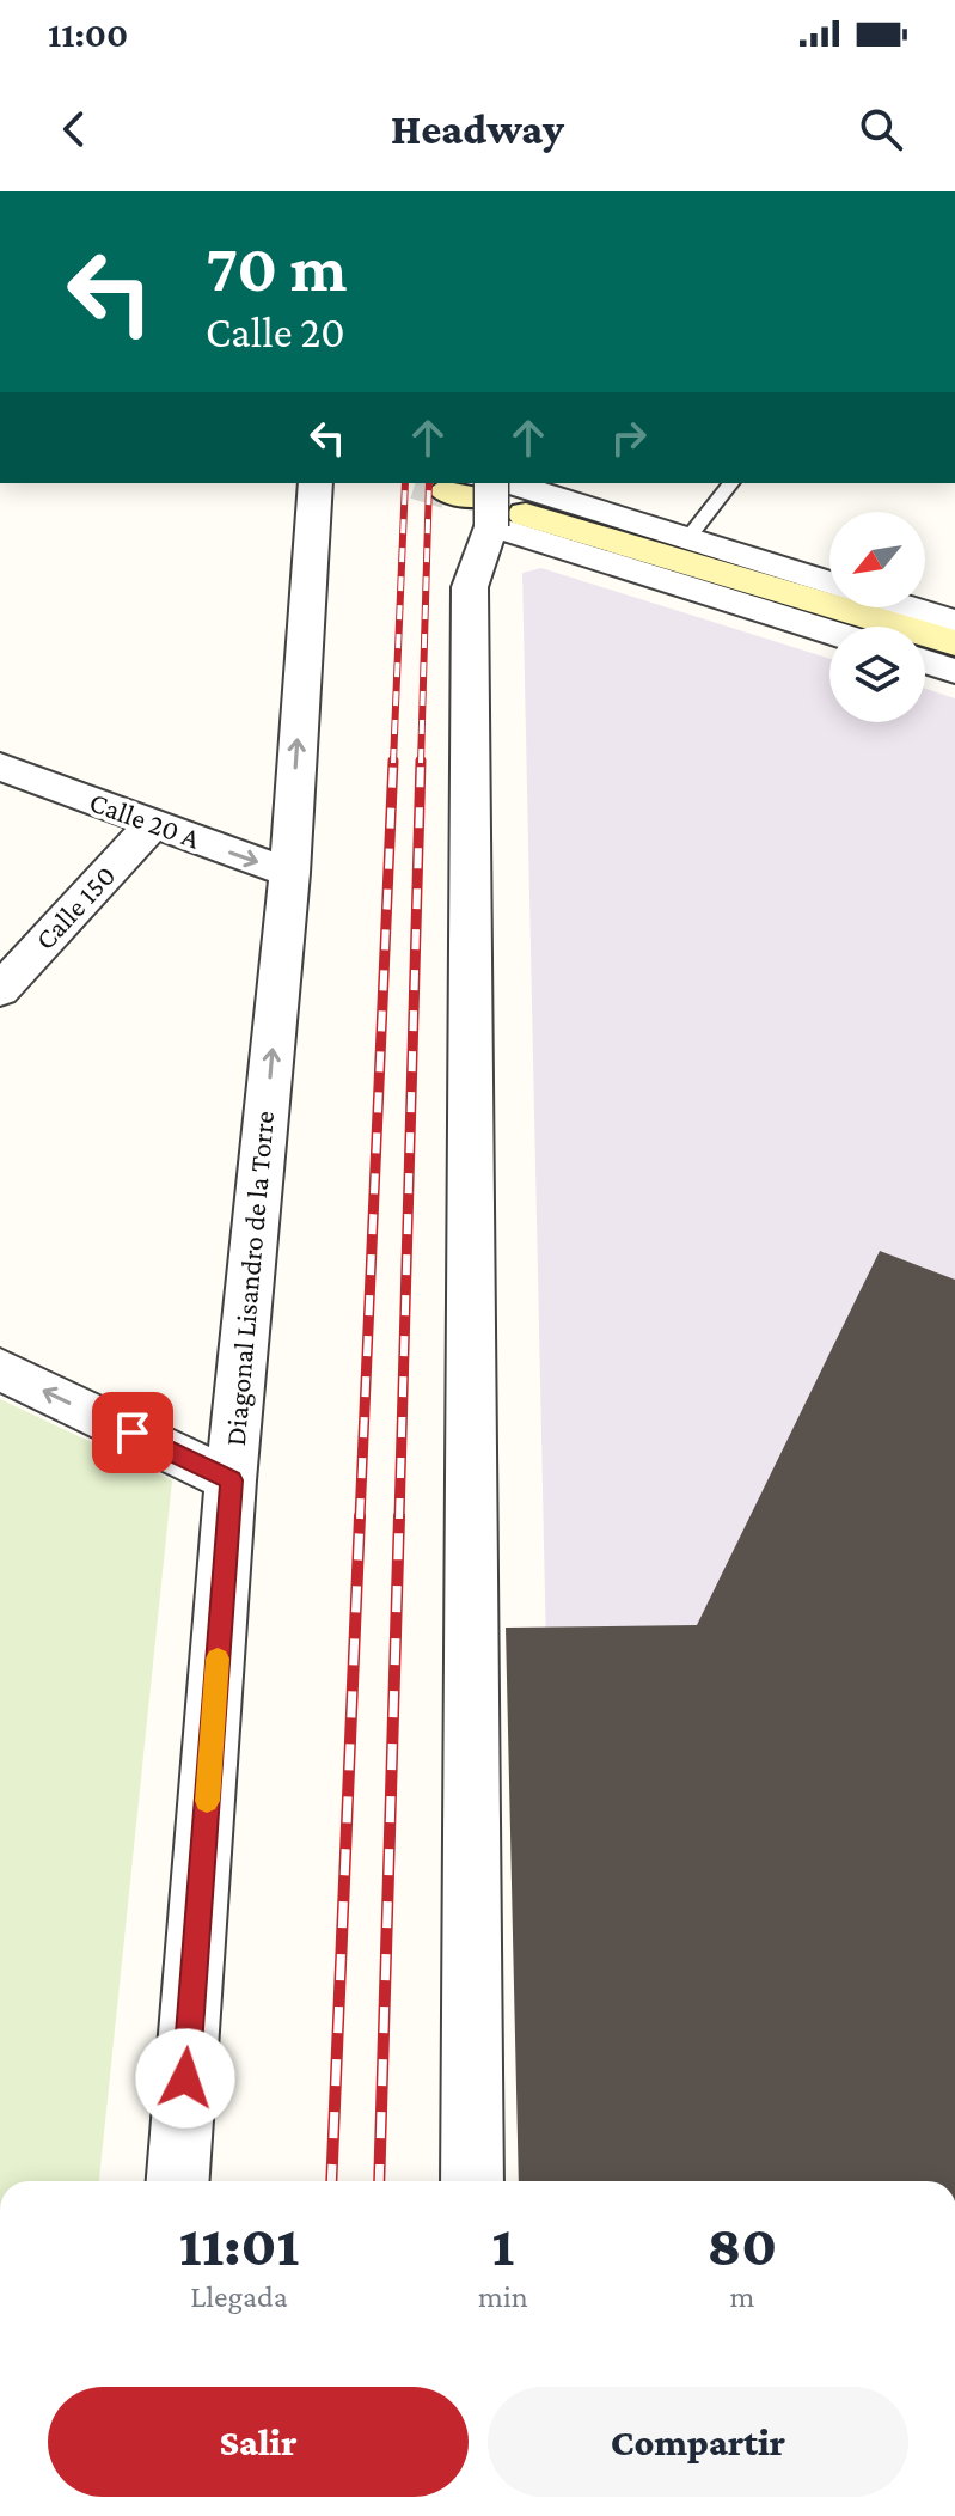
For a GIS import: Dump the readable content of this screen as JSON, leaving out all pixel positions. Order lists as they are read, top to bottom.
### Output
{
  "streets": {
    "street": ["Calle 20 A", "Calle 150", "Diagonal Lisandro de la Torre"]
  },
  "crossings": [
    ["Calle 20 A", "Calle 150"],
    ["Calle 20 A", "Diagonal Lisandro de la Torre"]
  ],
  "one_way": ["Calle 20 A"],
  "north": "bottom left",
  "page": {
    "status": "11:00",
    "header": "Headway",
    "turn": ["70 m", "Calle 20"],
    "eta": [
      "11:01",
      "Llegada",
      "1",
      "min",
      "80",
      "m"
    ],
    "buttons": ["Salir", "Compartir"]
  }
}
